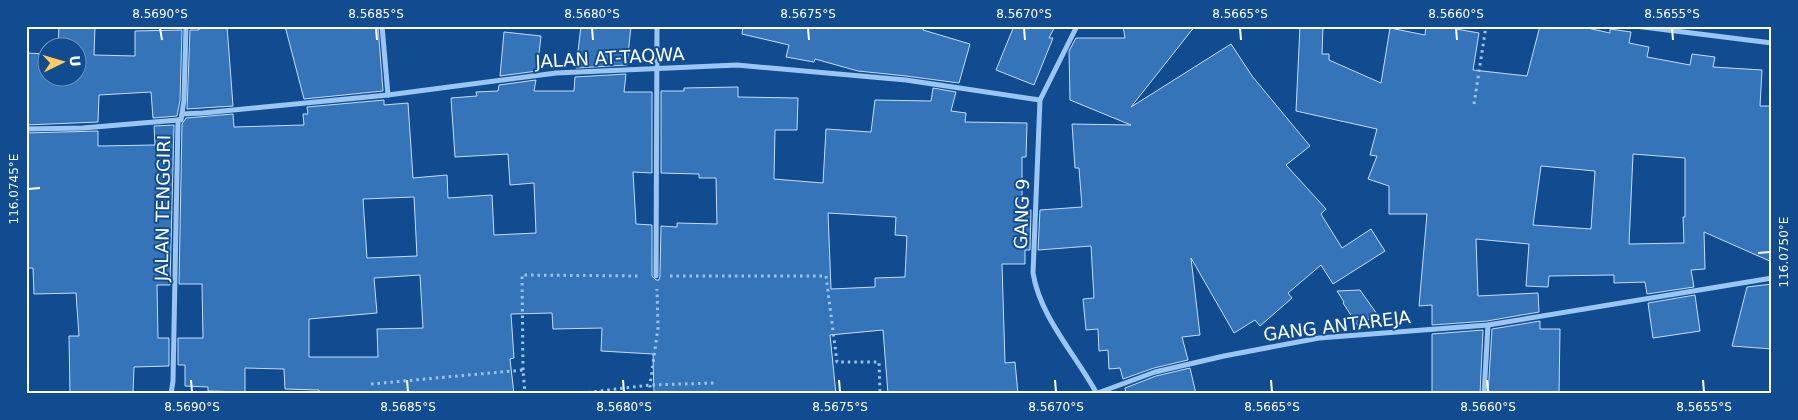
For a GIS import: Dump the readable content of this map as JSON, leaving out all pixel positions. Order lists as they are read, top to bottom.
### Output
{
  "streets": {
    "street": [
      "JALAN AT-TAQWA",
      "JALAN TENGGIRI",
      "GANG 9",
      "GANG ANTAREJA"
    ]
  },
  "crossings": [
    ["JALAN AT-TAQWA", "JALAN TENGGIRI"],
    ["JALAN AT-TAQWA", "GANG 9"],
    ["GANG 9", "GANG ANTAREJA"]
  ],
  "north": "right",
  "coordinates": [
    "8.5690°S",
    "8.5685°S",
    "8.5680°S",
    "8.5675°S",
    "8.5670°S",
    "8.5665°S",
    "8.5660°S",
    "8.5655°S",
    "116.0745°E",
    "116.0750°E"
  ]
}
